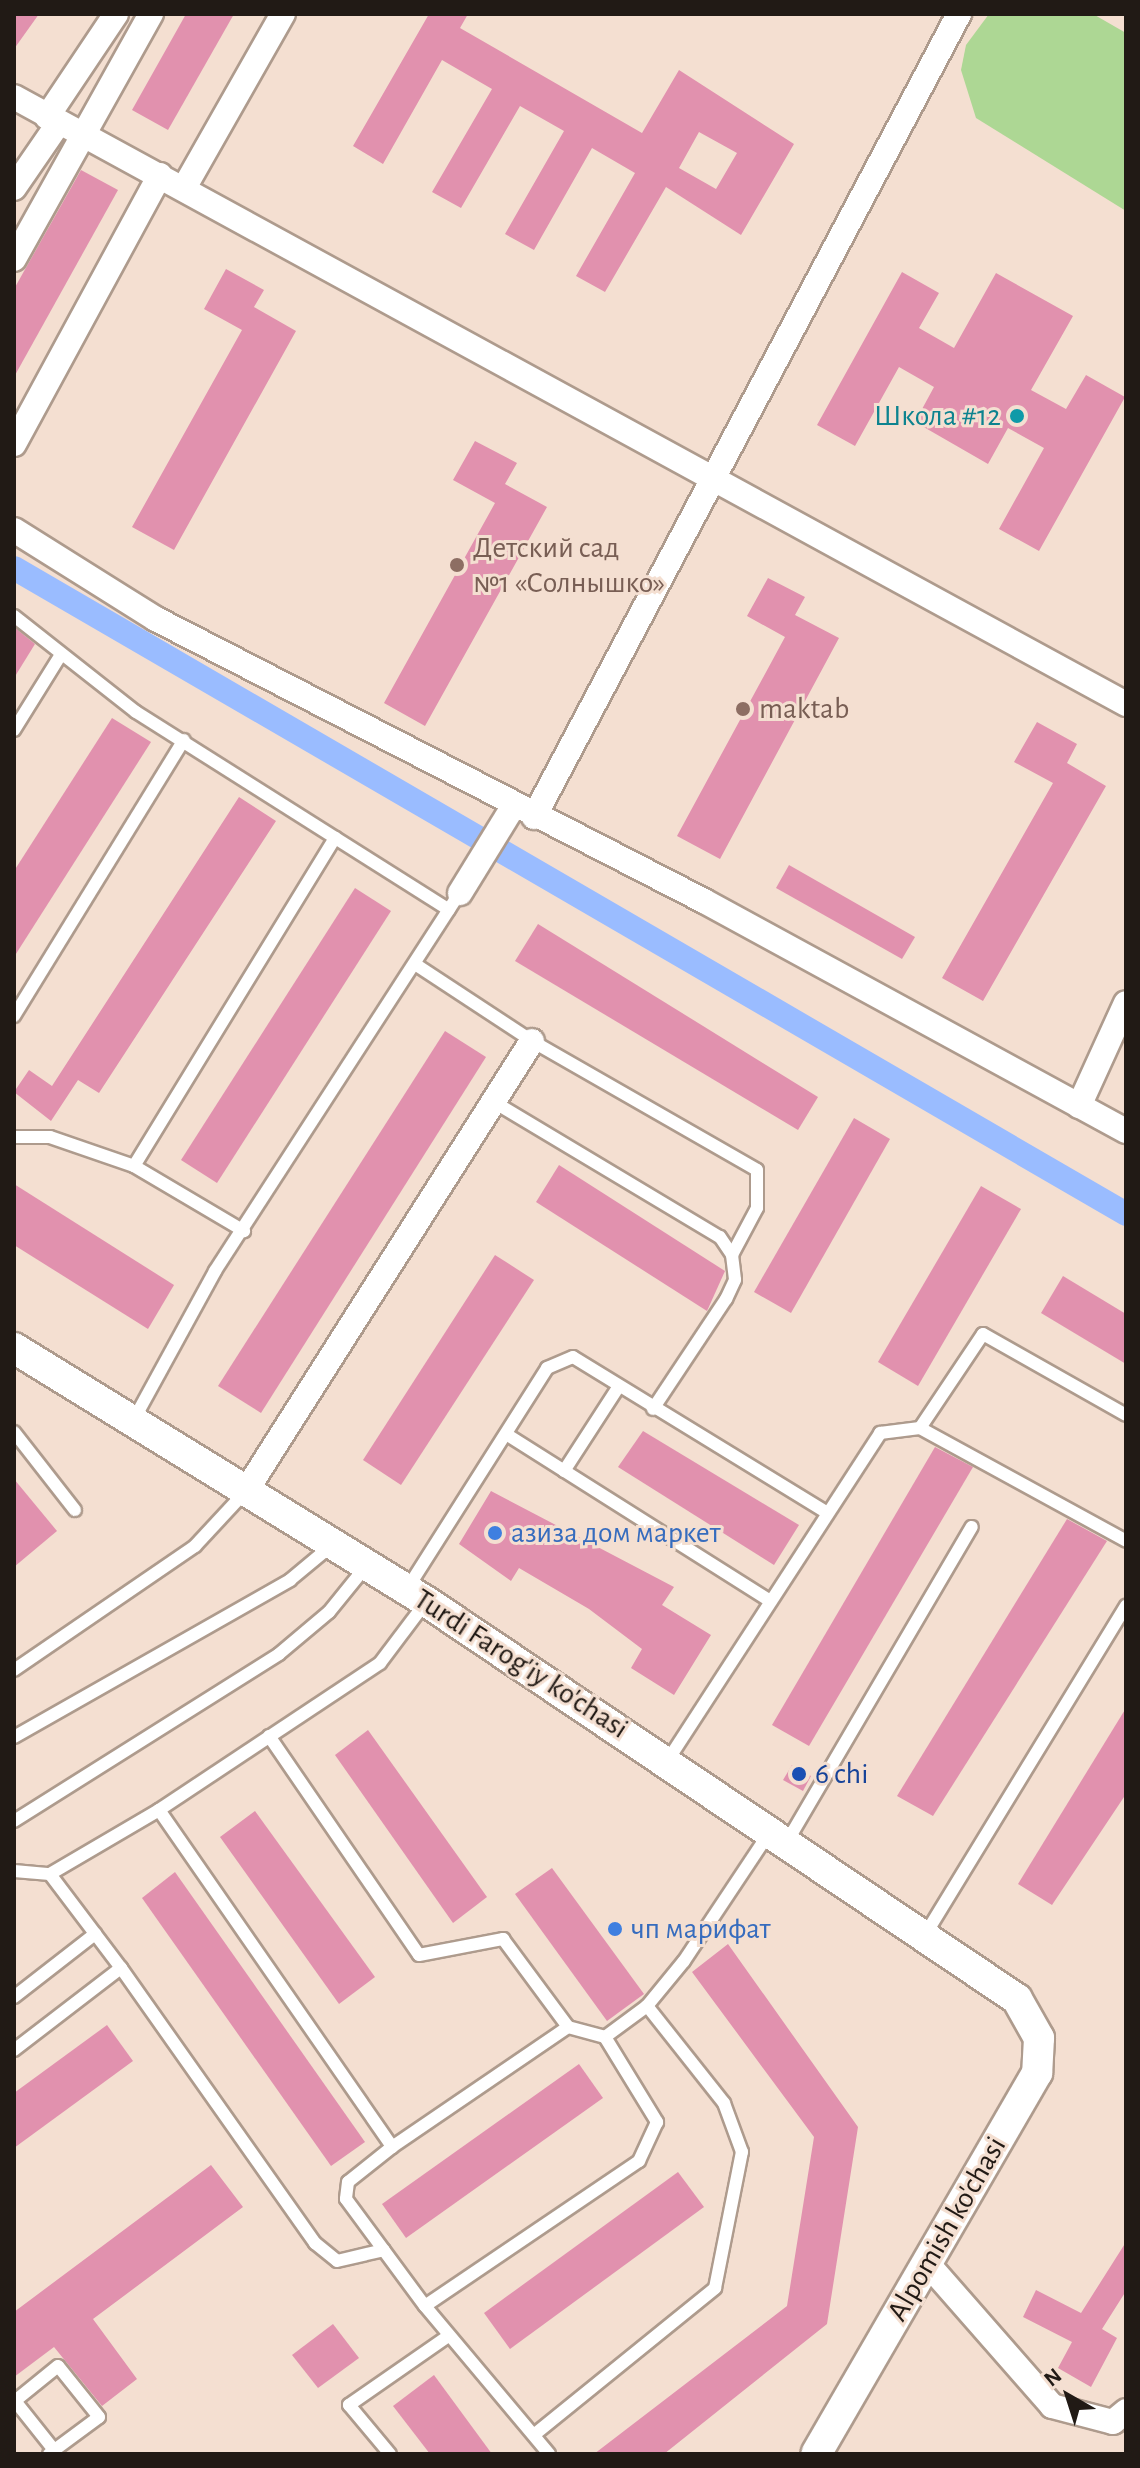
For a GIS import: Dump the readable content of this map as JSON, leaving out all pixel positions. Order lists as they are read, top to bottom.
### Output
{
  "streets": {
    "street": ["Turdi Farog'iy ko'chasi", "Alpomish ko'chasi"]
  },
  "crossings": [
    ["Turdi Farog'iy ko'chasi", "Alpomish ko'chasi"]
  ],
  "places": [
    "Школа #12",
    "Детский сад №1 «Солнышко»",
    "maktab",
    "азиза дом маркет",
    "6 chi",
    "чп марифат"
  ],
  "north": "top left"
}
